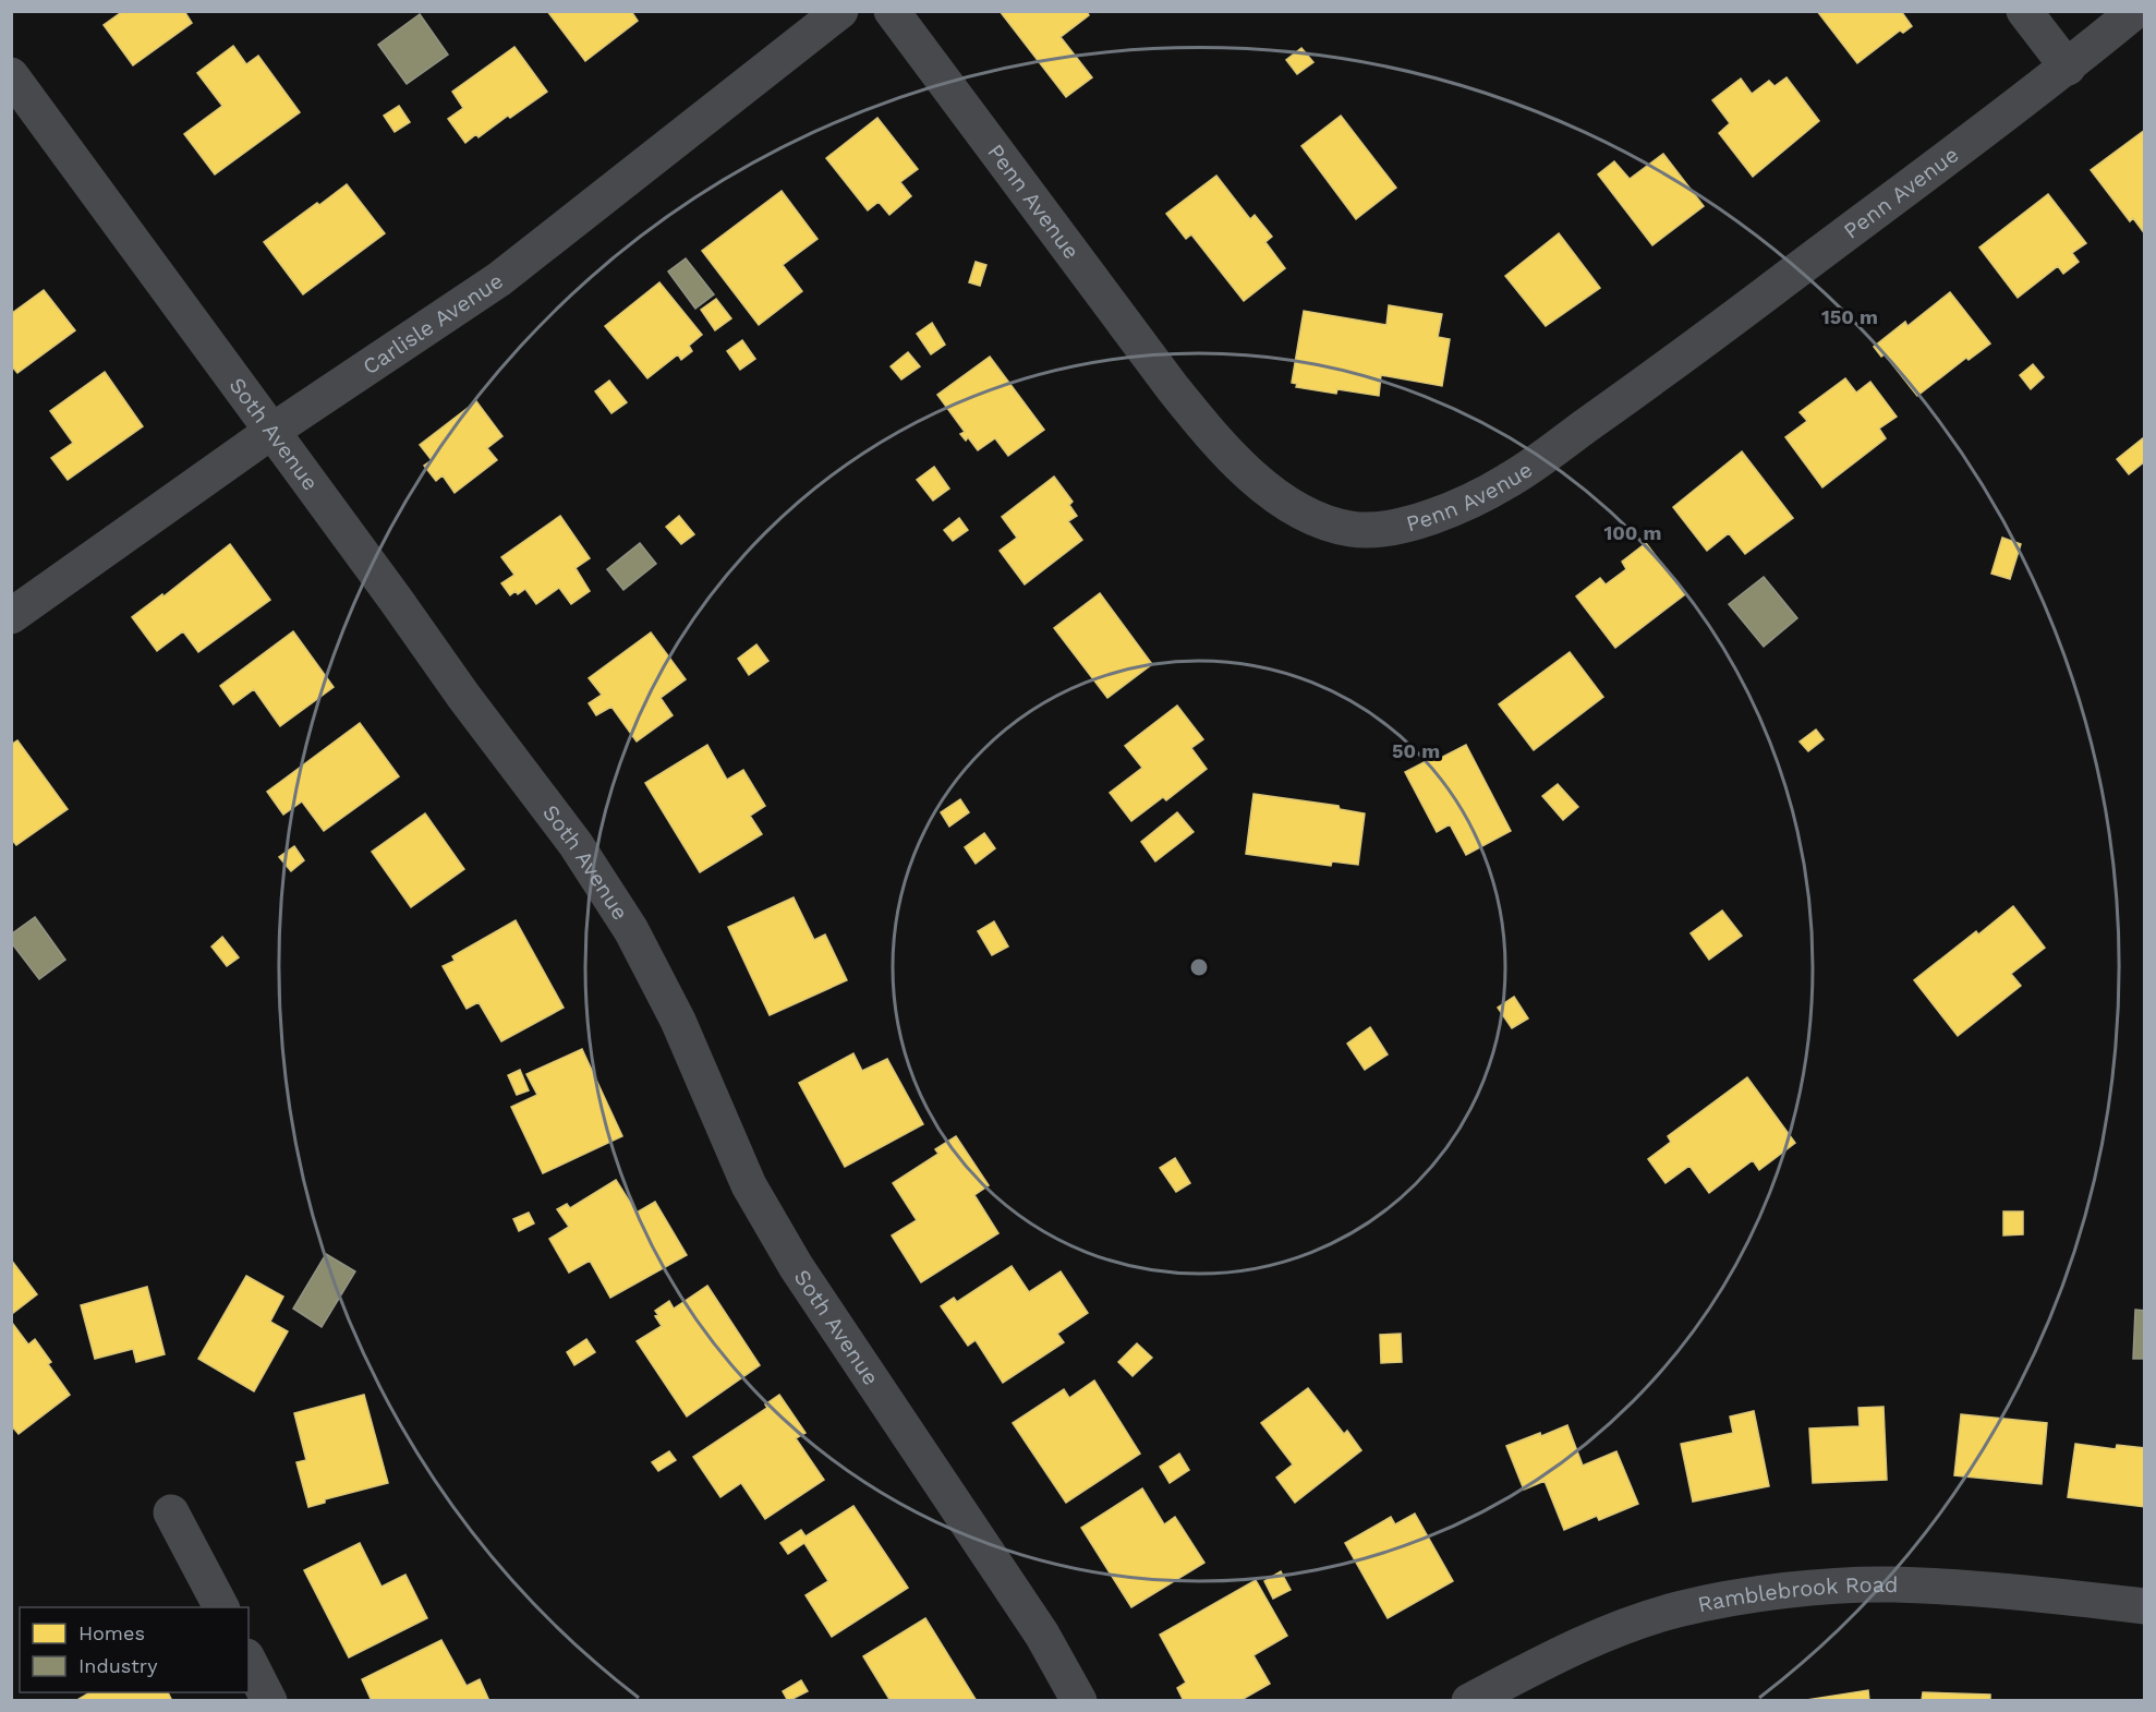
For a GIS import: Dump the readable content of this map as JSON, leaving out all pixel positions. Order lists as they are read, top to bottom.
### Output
{
  "streets": {
    "street": [
      "Penn Avenue",
      "Carlisle Avenue",
      "Soth Avenue",
      "Ramblebrook Road"
    ]
  },
  "crossings": [
    ["Carlisle Avenue", "Soth Avenue"]
  ],
  "legend": ["Homes", "Industry"],
  "rings": ["150 m", "100 m", "50 m"]
}
